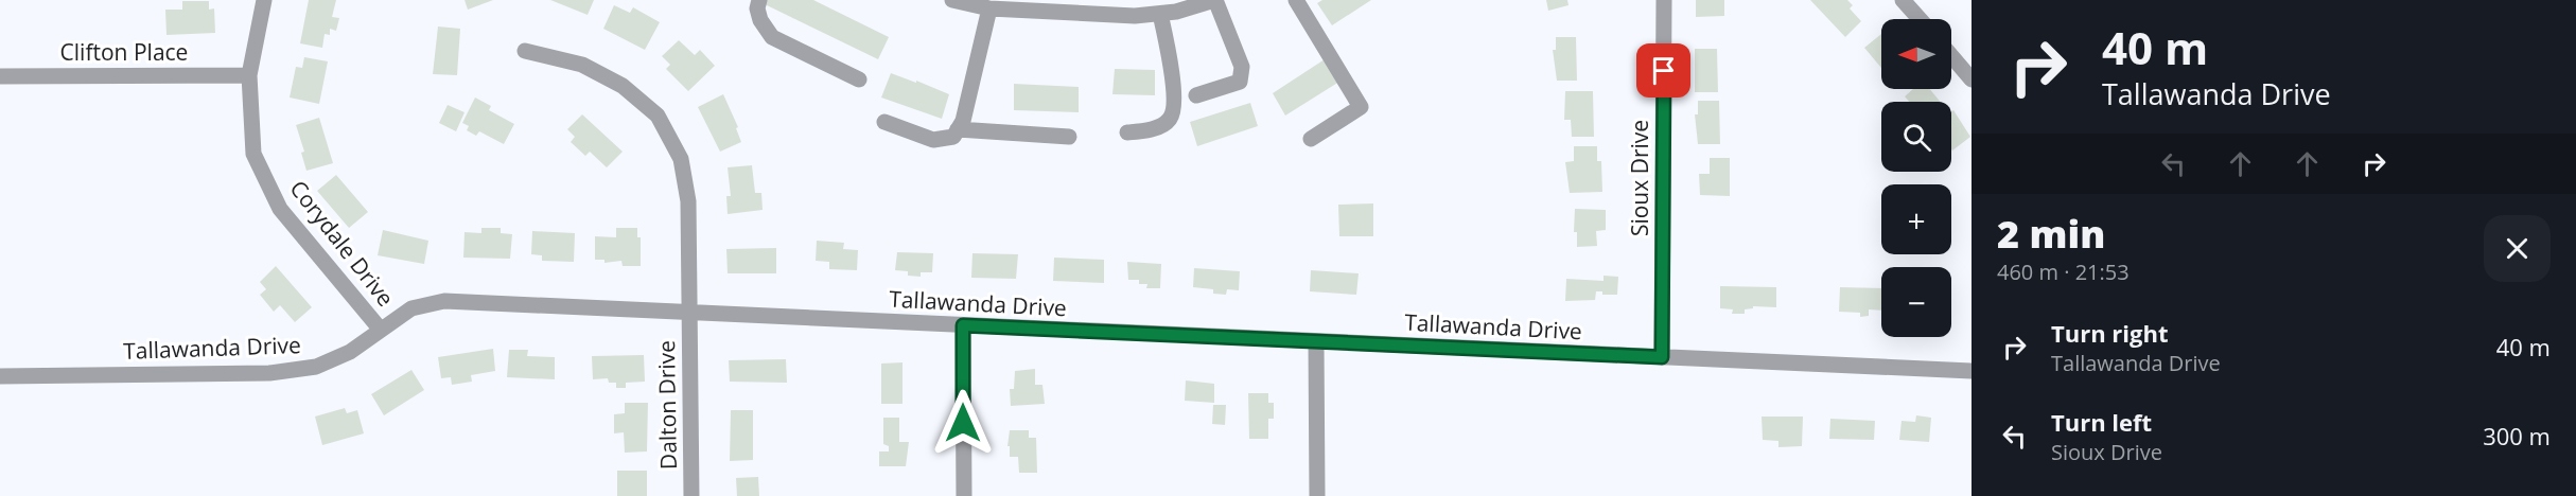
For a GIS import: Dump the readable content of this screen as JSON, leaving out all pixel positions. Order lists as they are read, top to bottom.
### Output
{
  "streets": {
    "street": [
      "Clifton Place",
      "Sioux Drive",
      "Corydale Drive",
      "Tallawanda Drive",
      "Dalton Drive"
    ]
  },
  "crossings": [
    ["Clifton Place", "Corydale Drive"],
    ["Sioux Drive", "Tallawanda Drive"],
    ["Corydale Drive", "Tallawanda Drive"],
    ["Tallawanda Drive", "Dalton Drive"]
  ],
  "north": "left",
  "page": {
    "turn": ["40 m", "Tallawanda Drive"],
    "map_buttons": ["+", "−"],
    "heading": ["2 min", "460 m · 21:53"],
    "list": [
      {
        "name": "Turn right",
        "note": "Tallawanda Drive",
        "value": "40 m"
      },
      {
        "name": "Turn left",
        "note": "Sioux Drive",
        "value": "300 m"
      }
    ]
  }
}
